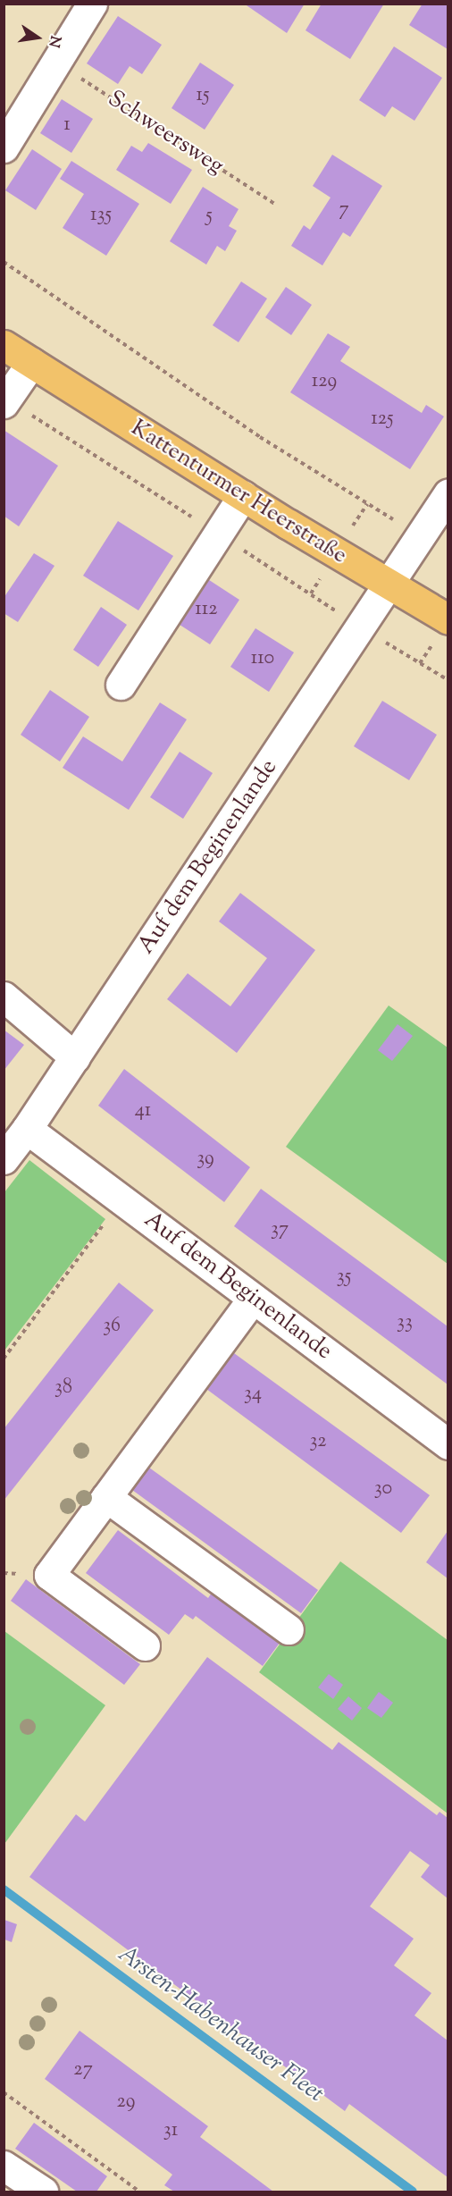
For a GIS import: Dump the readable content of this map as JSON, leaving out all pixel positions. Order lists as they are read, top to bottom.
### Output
{
  "streets": {
    "main road": ["Kattenturmer Heerstraße"],
    "street": ["Auf dem Beginenlande"],
    "path": ["Schweersweg"]
  },
  "crossings": [
    ["Kattenturmer Heerstraße", "Auf dem Beginenlande"]
  ],
  "water": ["Arsten-Habenhauser Fleet"],
  "house_numbers": [
    "15",
    "1",
    "7",
    "135",
    "5",
    "129",
    "125",
    "112",
    "110",
    "41",
    "39",
    "37",
    "35",
    "33",
    "36",
    "38",
    "34",
    "32",
    "30",
    "27",
    "29",
    "31"
  ],
  "north": "right"
}
